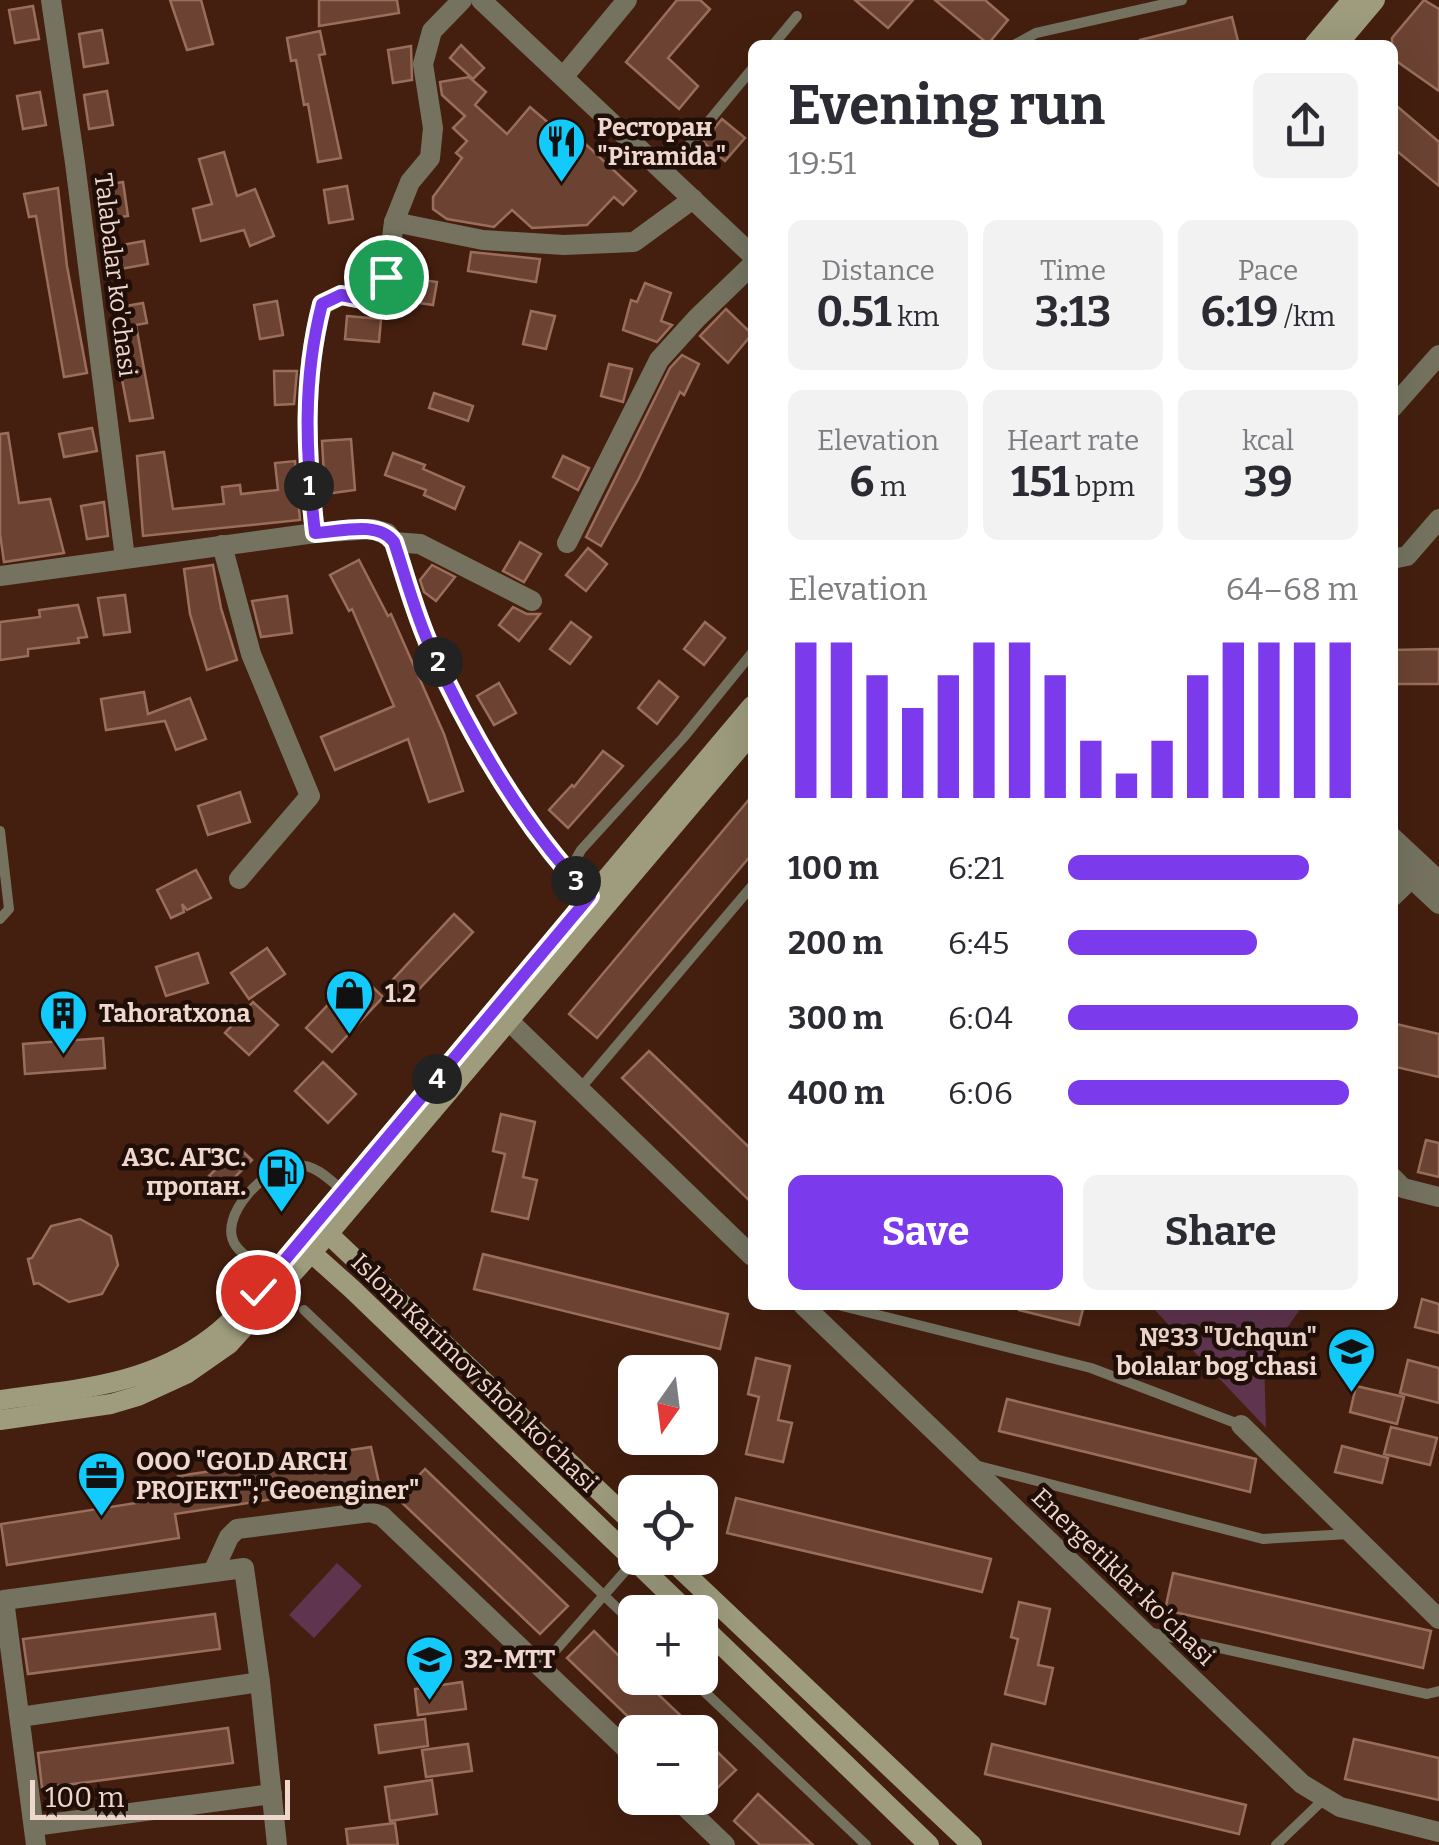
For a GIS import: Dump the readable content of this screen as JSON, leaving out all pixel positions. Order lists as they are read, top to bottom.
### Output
{
  "streets": {
    "main road": ["Islom Karimov shoh ko'chasi"],
    "street": ["Talabalar ko'chasi", "Energetiklar ko'chasi"]
  },
  "places": {
    "restaurant": ["Ресторан \"Piramida\""],
    "shop": ["1.2"],
    "building": ["Tahoratxona"],
    "fuel station": ["АЗС. АГЗС. пропан."],
    "school or university": ["№33 \"Uchqun\" bolalar bog'chasi", "32-MTT"],
    "office": ["ООО \"GOLD ARCH PROJEKT\";\"Geoenginer\""]
  },
  "scale_bar": "100 m",
  "north": "bottom",
  "page": {
    "heading": ["Evening run", "19:51"],
    "stats": [
      ["Distance", "0.51 km"],
      ["Time", "3:13"],
      ["Pace", "6:19 /km"],
      ["Elevation", "6 m"],
      ["Heart rate", "151 bpm"],
      ["kcal", "39"]
    ],
    "pins": [
      "1",
      "2",
      "3",
      "4"
    ],
    "chart": ["Elevation", "64–68 m"],
    "list": [
      {
        "name": "100 m",
        "note": "6:21"
      },
      {
        "name": "200 m",
        "note": "6:45"
      },
      {
        "name": "300 m",
        "note": "6:04"
      },
      {
        "name": "400 m",
        "note": "6:06"
      }
    ],
    "buttons": ["Save", "Share"],
    "map_buttons": ["+", "−"],
    "scale": "100 m"
  }
}
